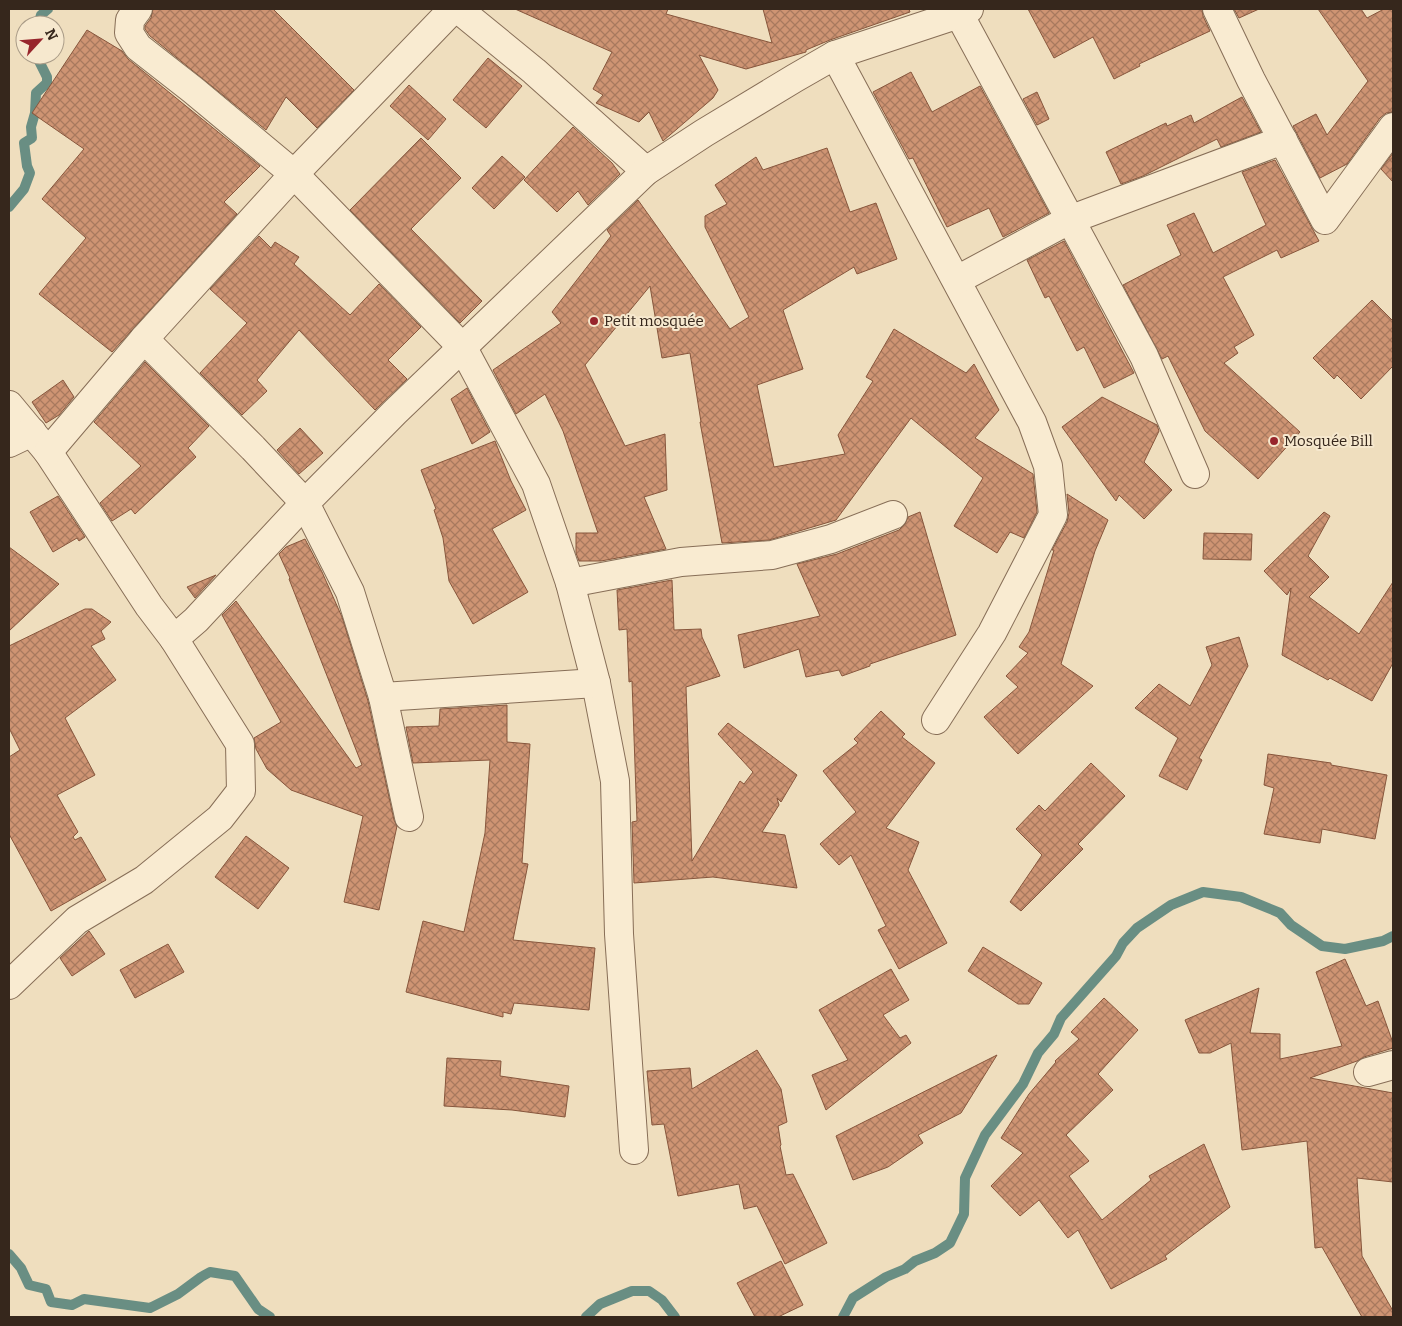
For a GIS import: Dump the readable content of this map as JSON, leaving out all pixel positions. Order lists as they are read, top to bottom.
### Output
{
  "places": ["Petit mosquée", "Mosquée Bill"],
  "north": "top right"
}
